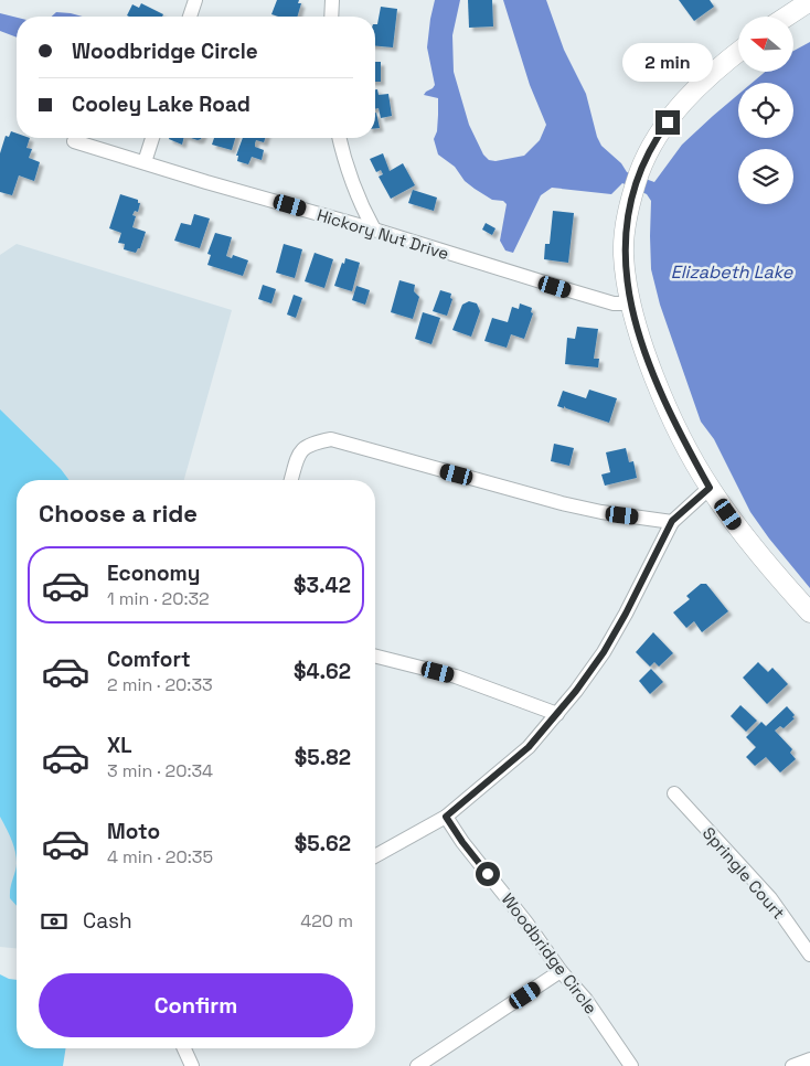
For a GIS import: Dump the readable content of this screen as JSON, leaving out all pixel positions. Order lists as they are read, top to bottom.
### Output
{
  "streets": {
    "street": ["Hickory Nut Drive", "Springle Court", "Woodbridge Circle"]
  },
  "water": ["Elizabeth Lake"],
  "north": "left",
  "page": {
    "banner": ["Woodbridge Circle", "Cooley Lake Road"],
    "bubble": "2 min",
    "heading": "Choose a ride",
    "list": [
      {
        "name": "Economy",
        "note": "1 min · 20:32",
        "value": "$3.42"
      },
      {
        "name": "Comfort",
        "note": "2 min · 20:33",
        "value": "$4.62"
      },
      {
        "name": "XL",
        "note": "3 min · 20:34",
        "value": "$5.82"
      },
      {
        "name": "Moto",
        "note": "4 min · 20:35",
        "value": "$5.62"
      }
    ],
    "pay": ["Cash", "420 m"],
    "buttons": "Confirm"
  }
}
